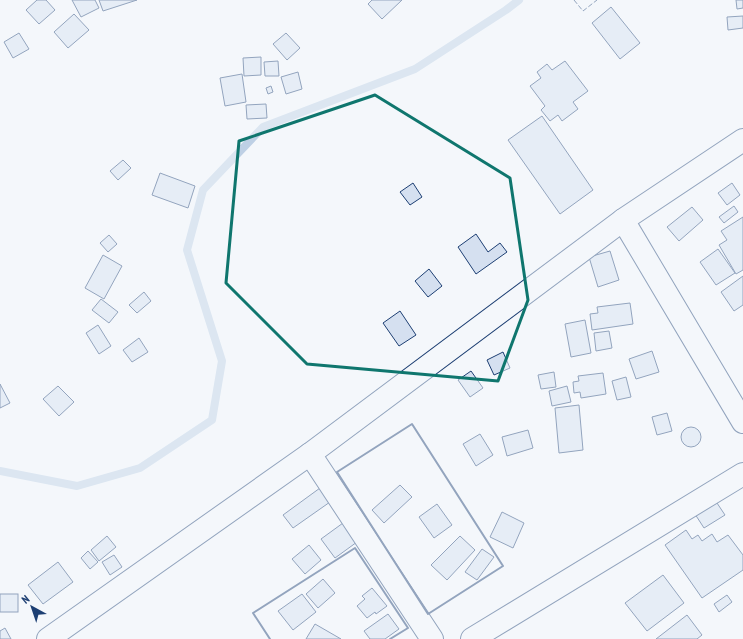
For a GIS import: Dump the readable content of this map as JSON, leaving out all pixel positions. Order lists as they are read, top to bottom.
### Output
{
  "north": "top left"
}
